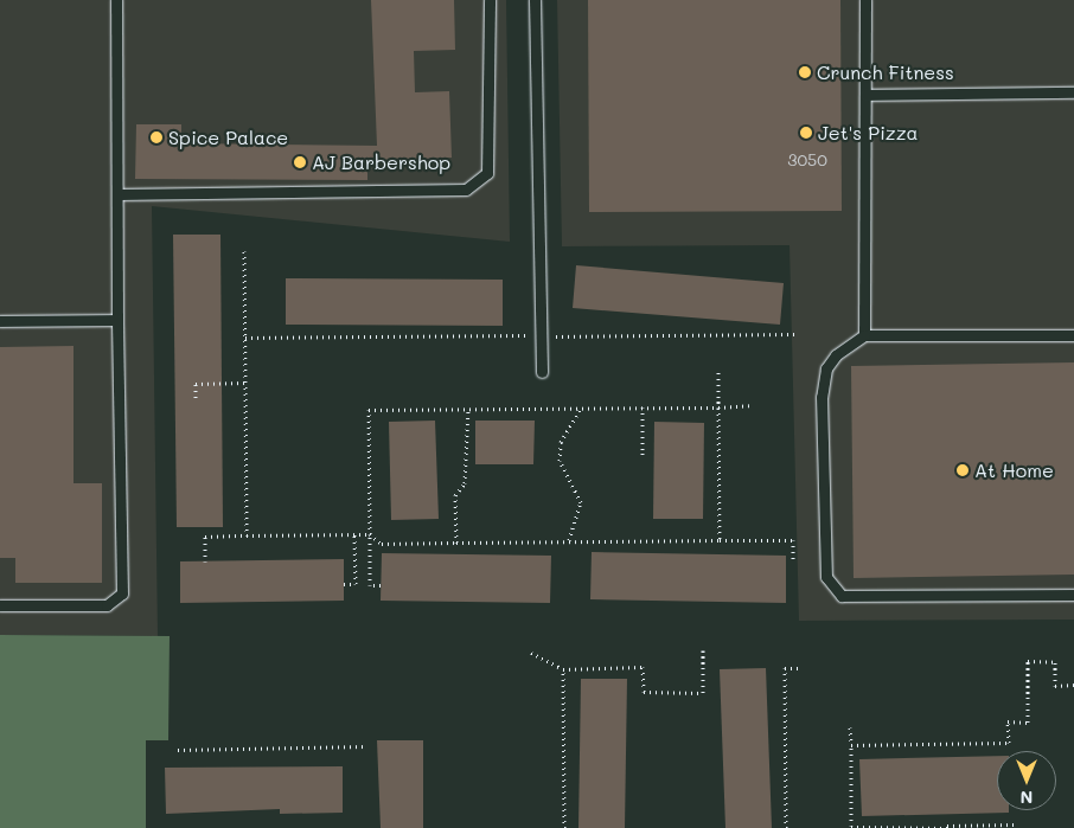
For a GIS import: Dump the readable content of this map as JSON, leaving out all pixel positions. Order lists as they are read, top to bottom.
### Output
{
  "places": [
    "Crunch Fitness",
    "Jet's Pizza",
    "Spice Palace",
    "AJ Barbershop",
    "At Home"
  ],
  "house_numbers": ["3050"],
  "north": "bottom"
}
